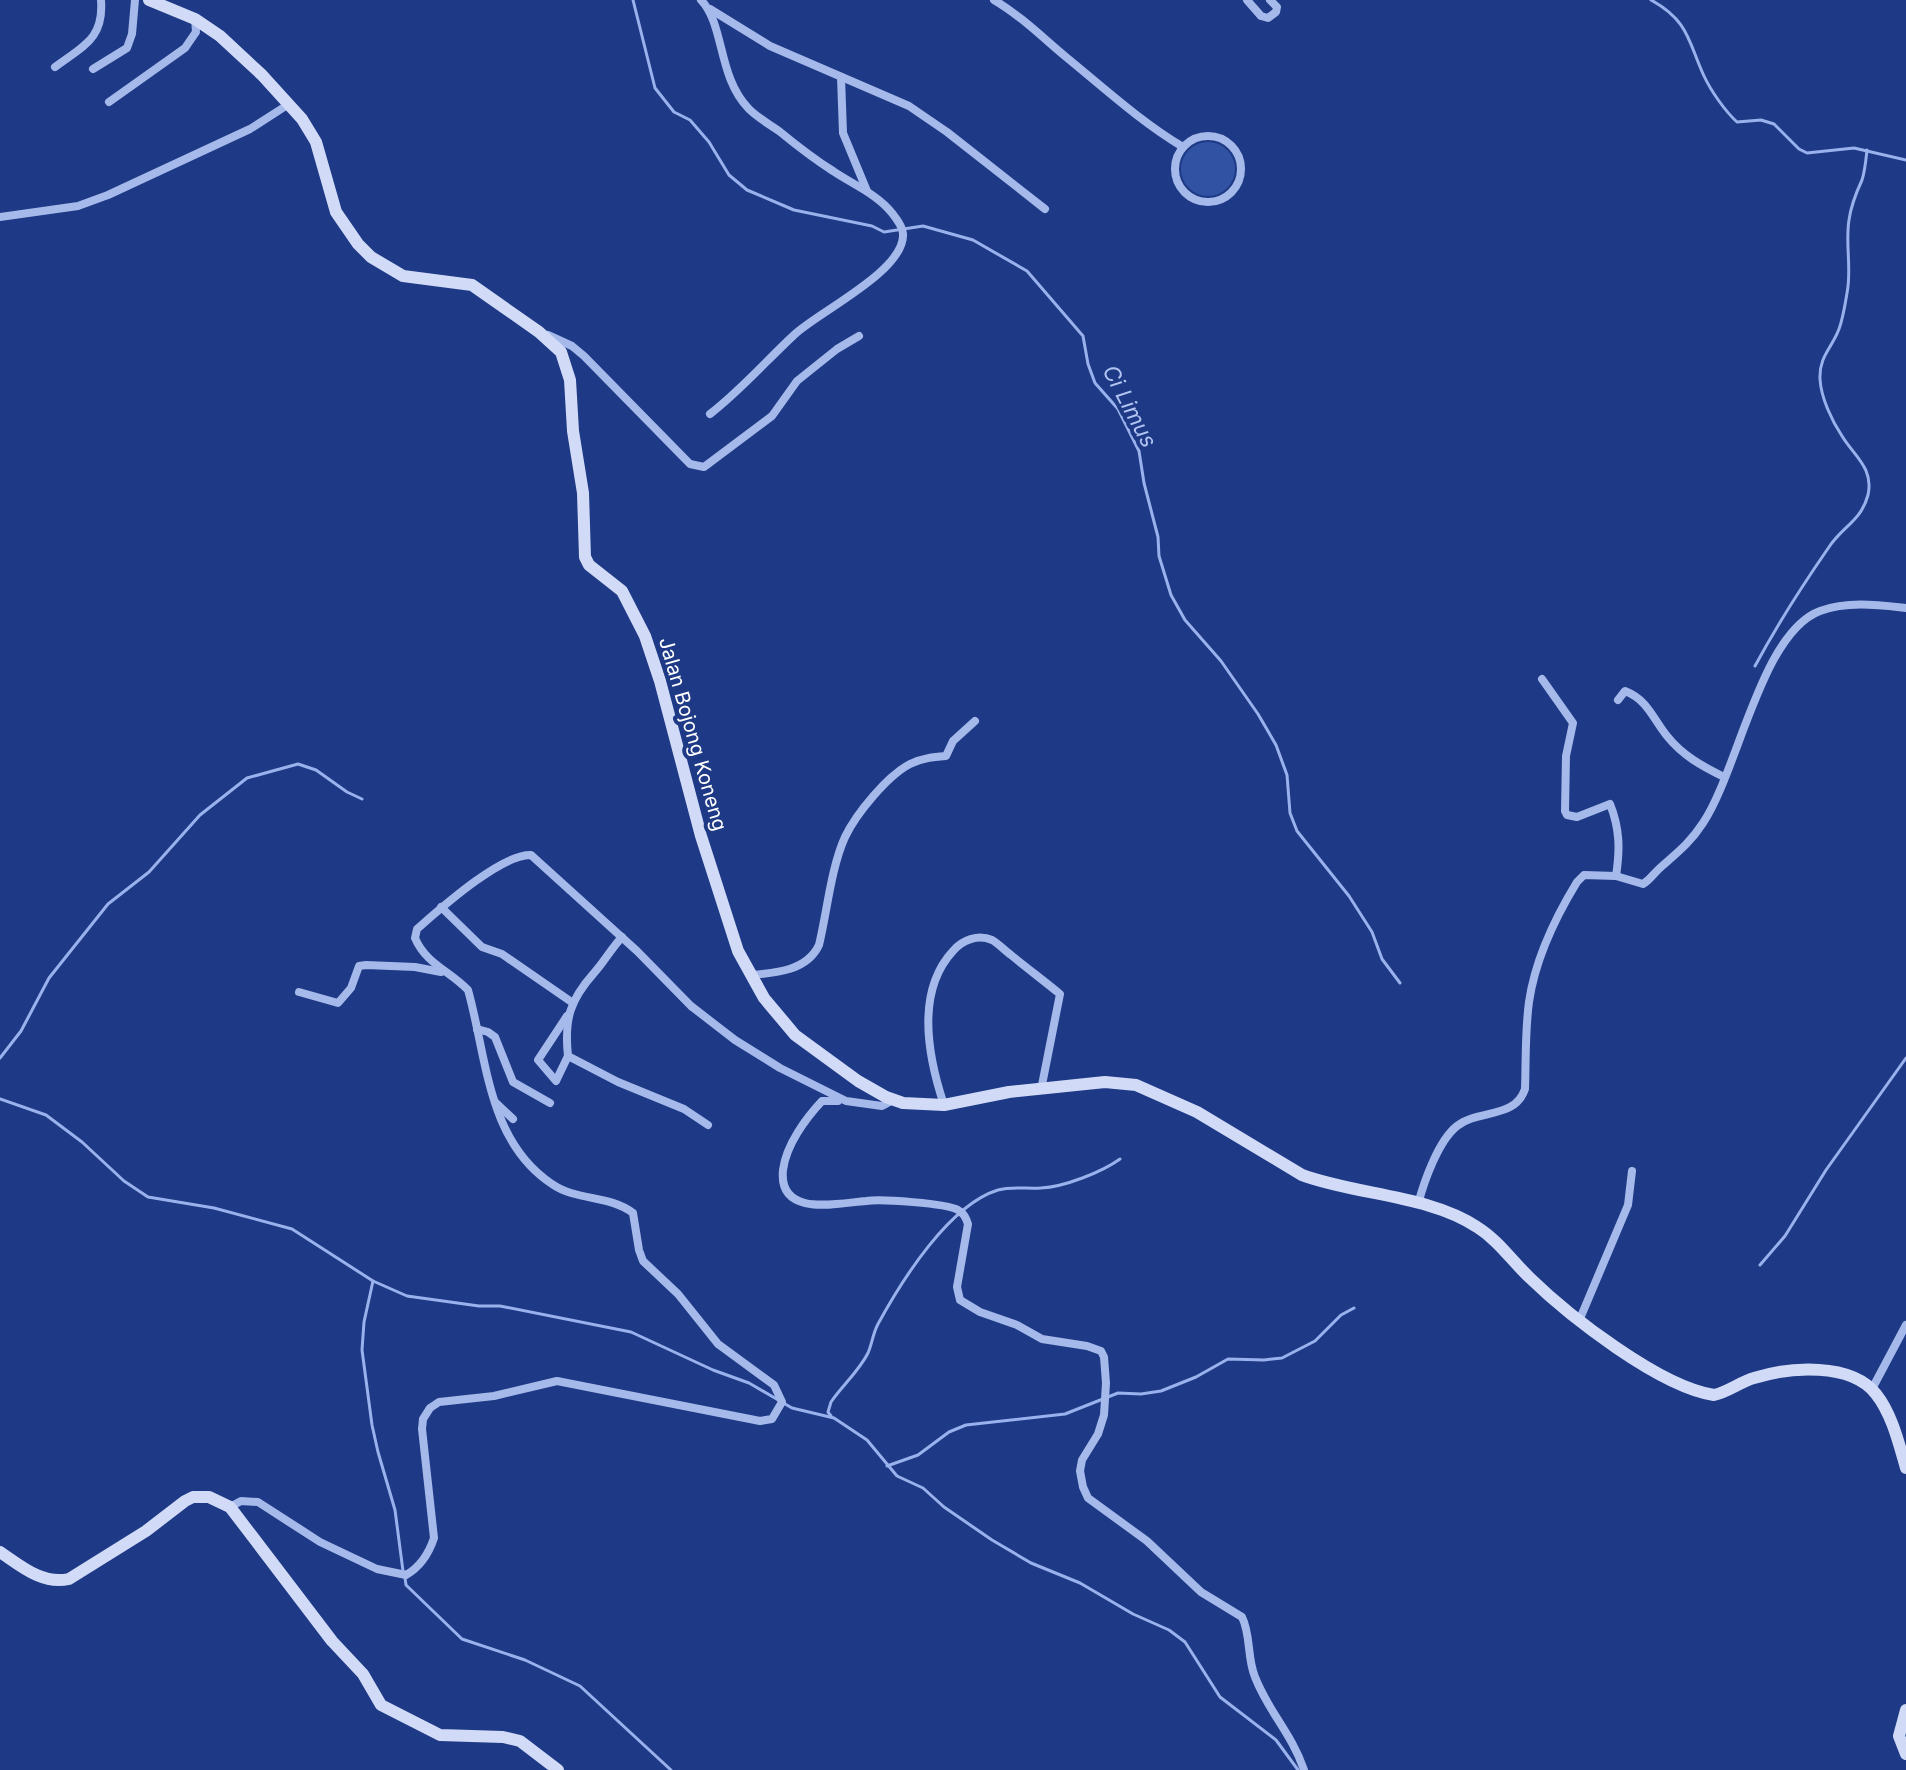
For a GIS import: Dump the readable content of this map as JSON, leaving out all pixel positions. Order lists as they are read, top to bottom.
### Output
{
  "streets": {
    "street": ["Jalan Bojong Koneng"]
  },
  "water": ["Ci Limus"]
}
